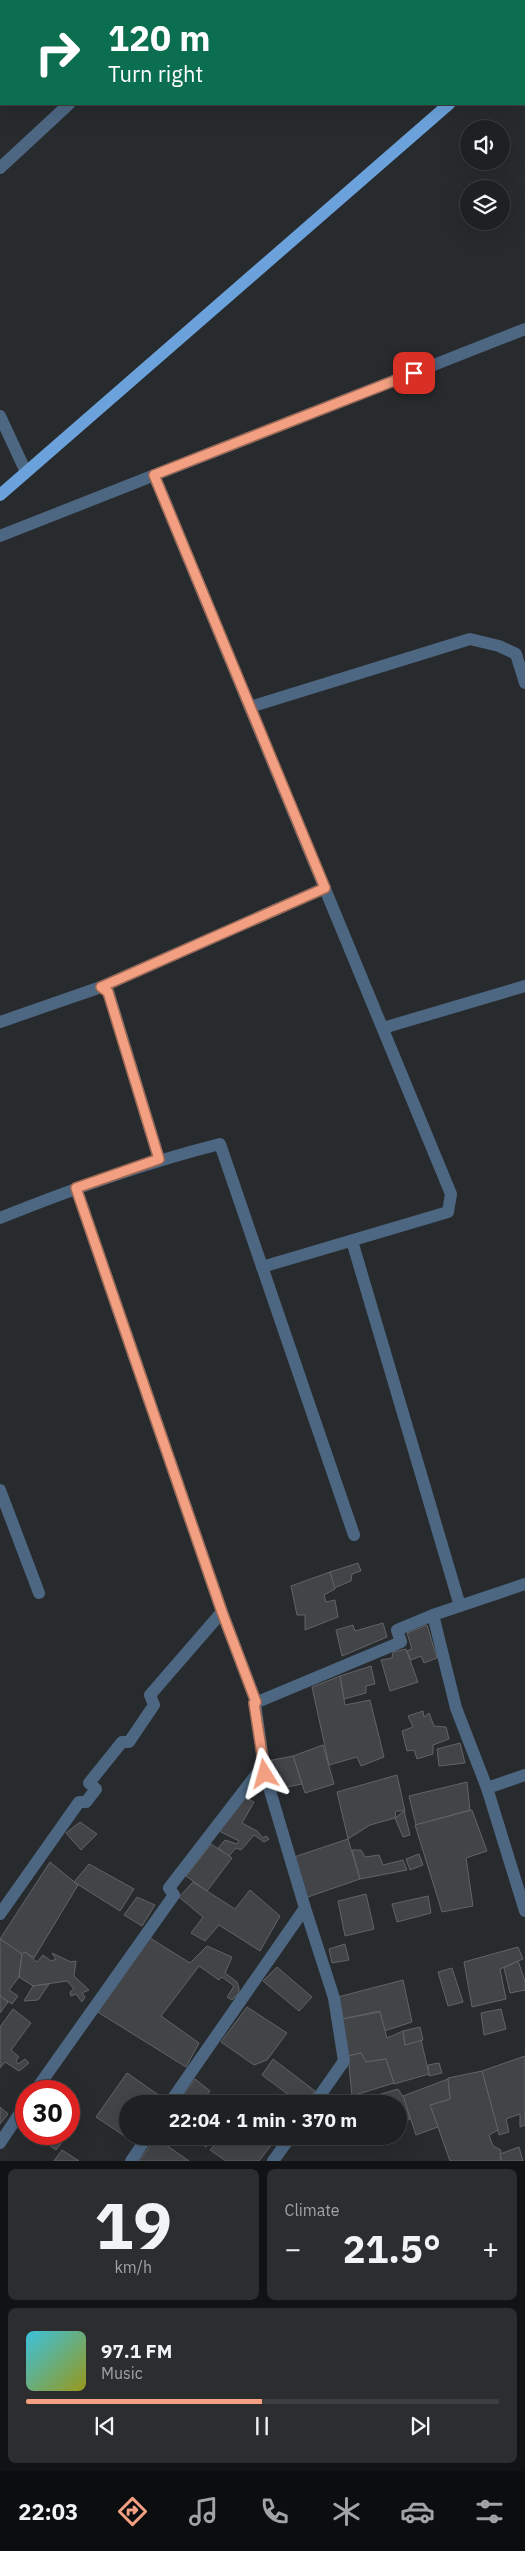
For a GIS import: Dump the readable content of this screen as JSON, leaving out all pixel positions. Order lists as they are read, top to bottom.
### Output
{
  "page": {
    "turn": ["120 m", "Turn right"],
    "limit": "30",
    "trip": "22:04 · 1 min · 370 m",
    "tile": [
      ["19", "km/h"],
      "Climate"
    ],
    "heat": ["−", "21.5°", "+"],
    "song": ["97.1 FM", "Music"],
    "tabs": "22:03"
  }
}
